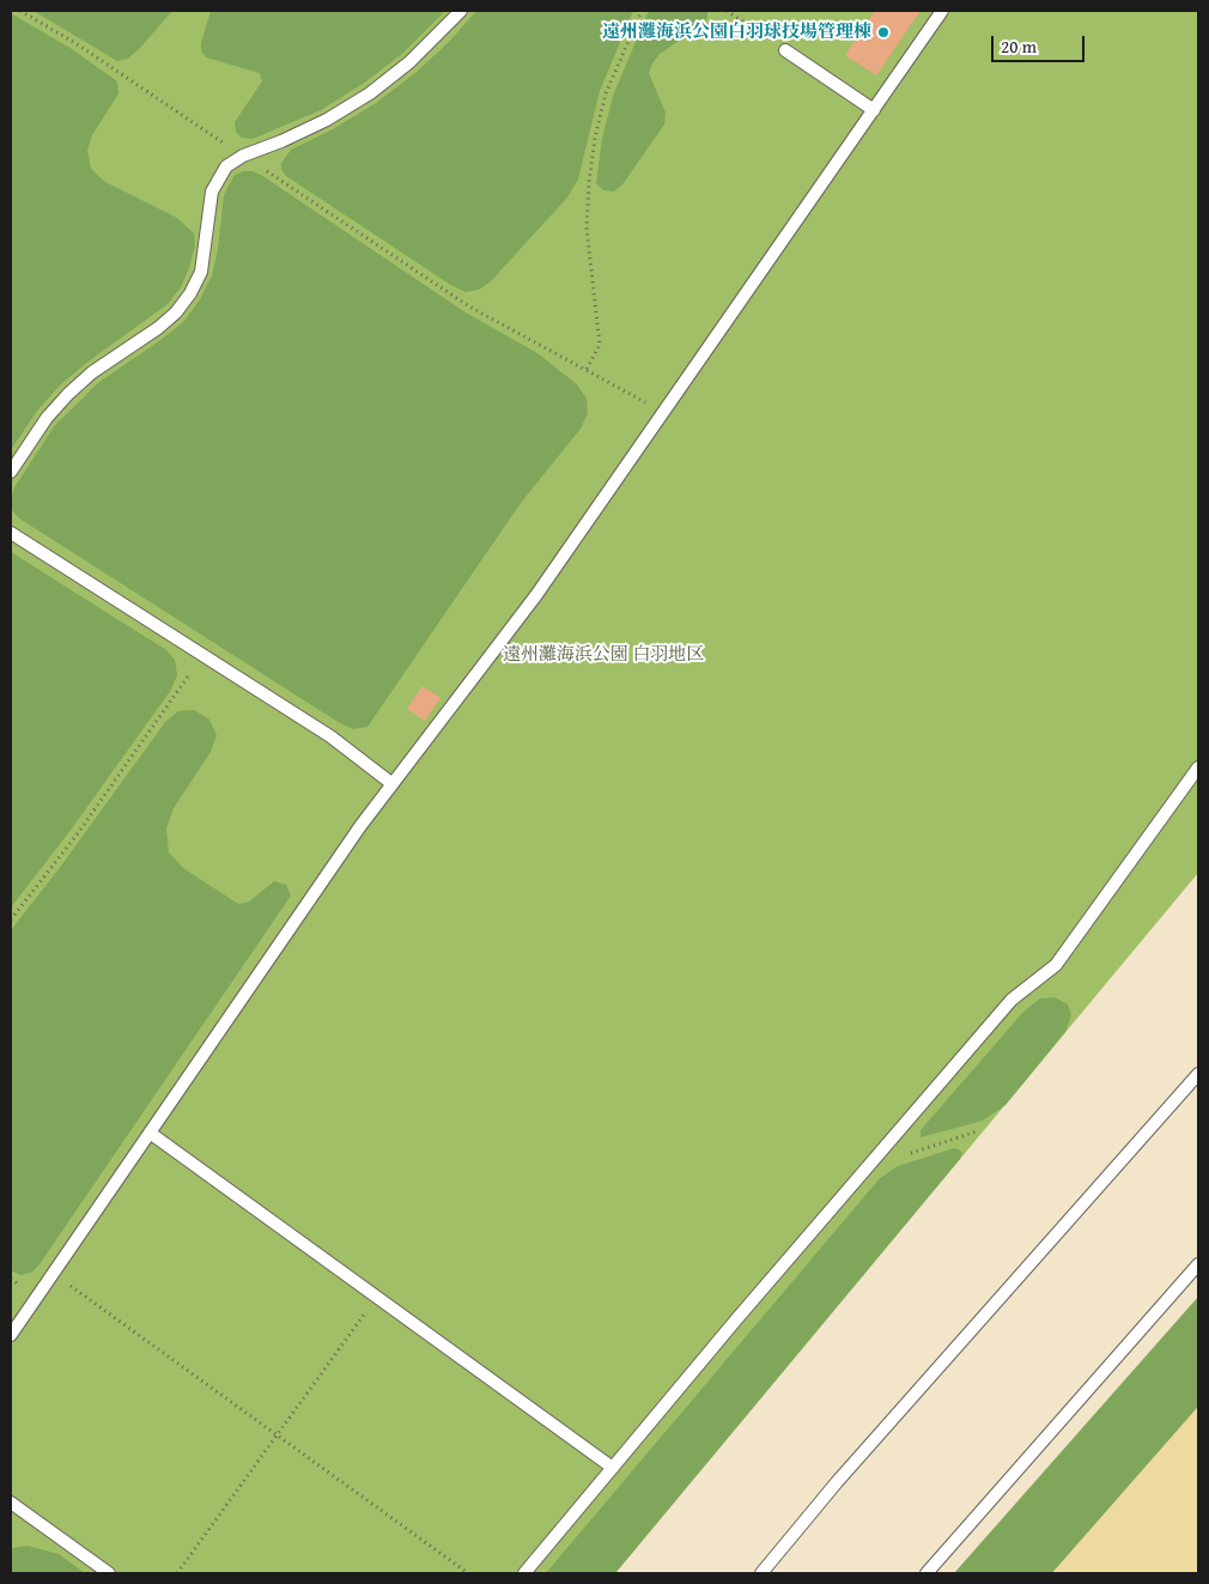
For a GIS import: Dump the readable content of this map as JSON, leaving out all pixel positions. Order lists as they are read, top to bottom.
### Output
{
  "parks": ["遠州灘海浜公園 白羽地区"],
  "places": ["遠州灘海浜公園白羽球技場管理棟"],
  "scale_bar": "20 m"
}
